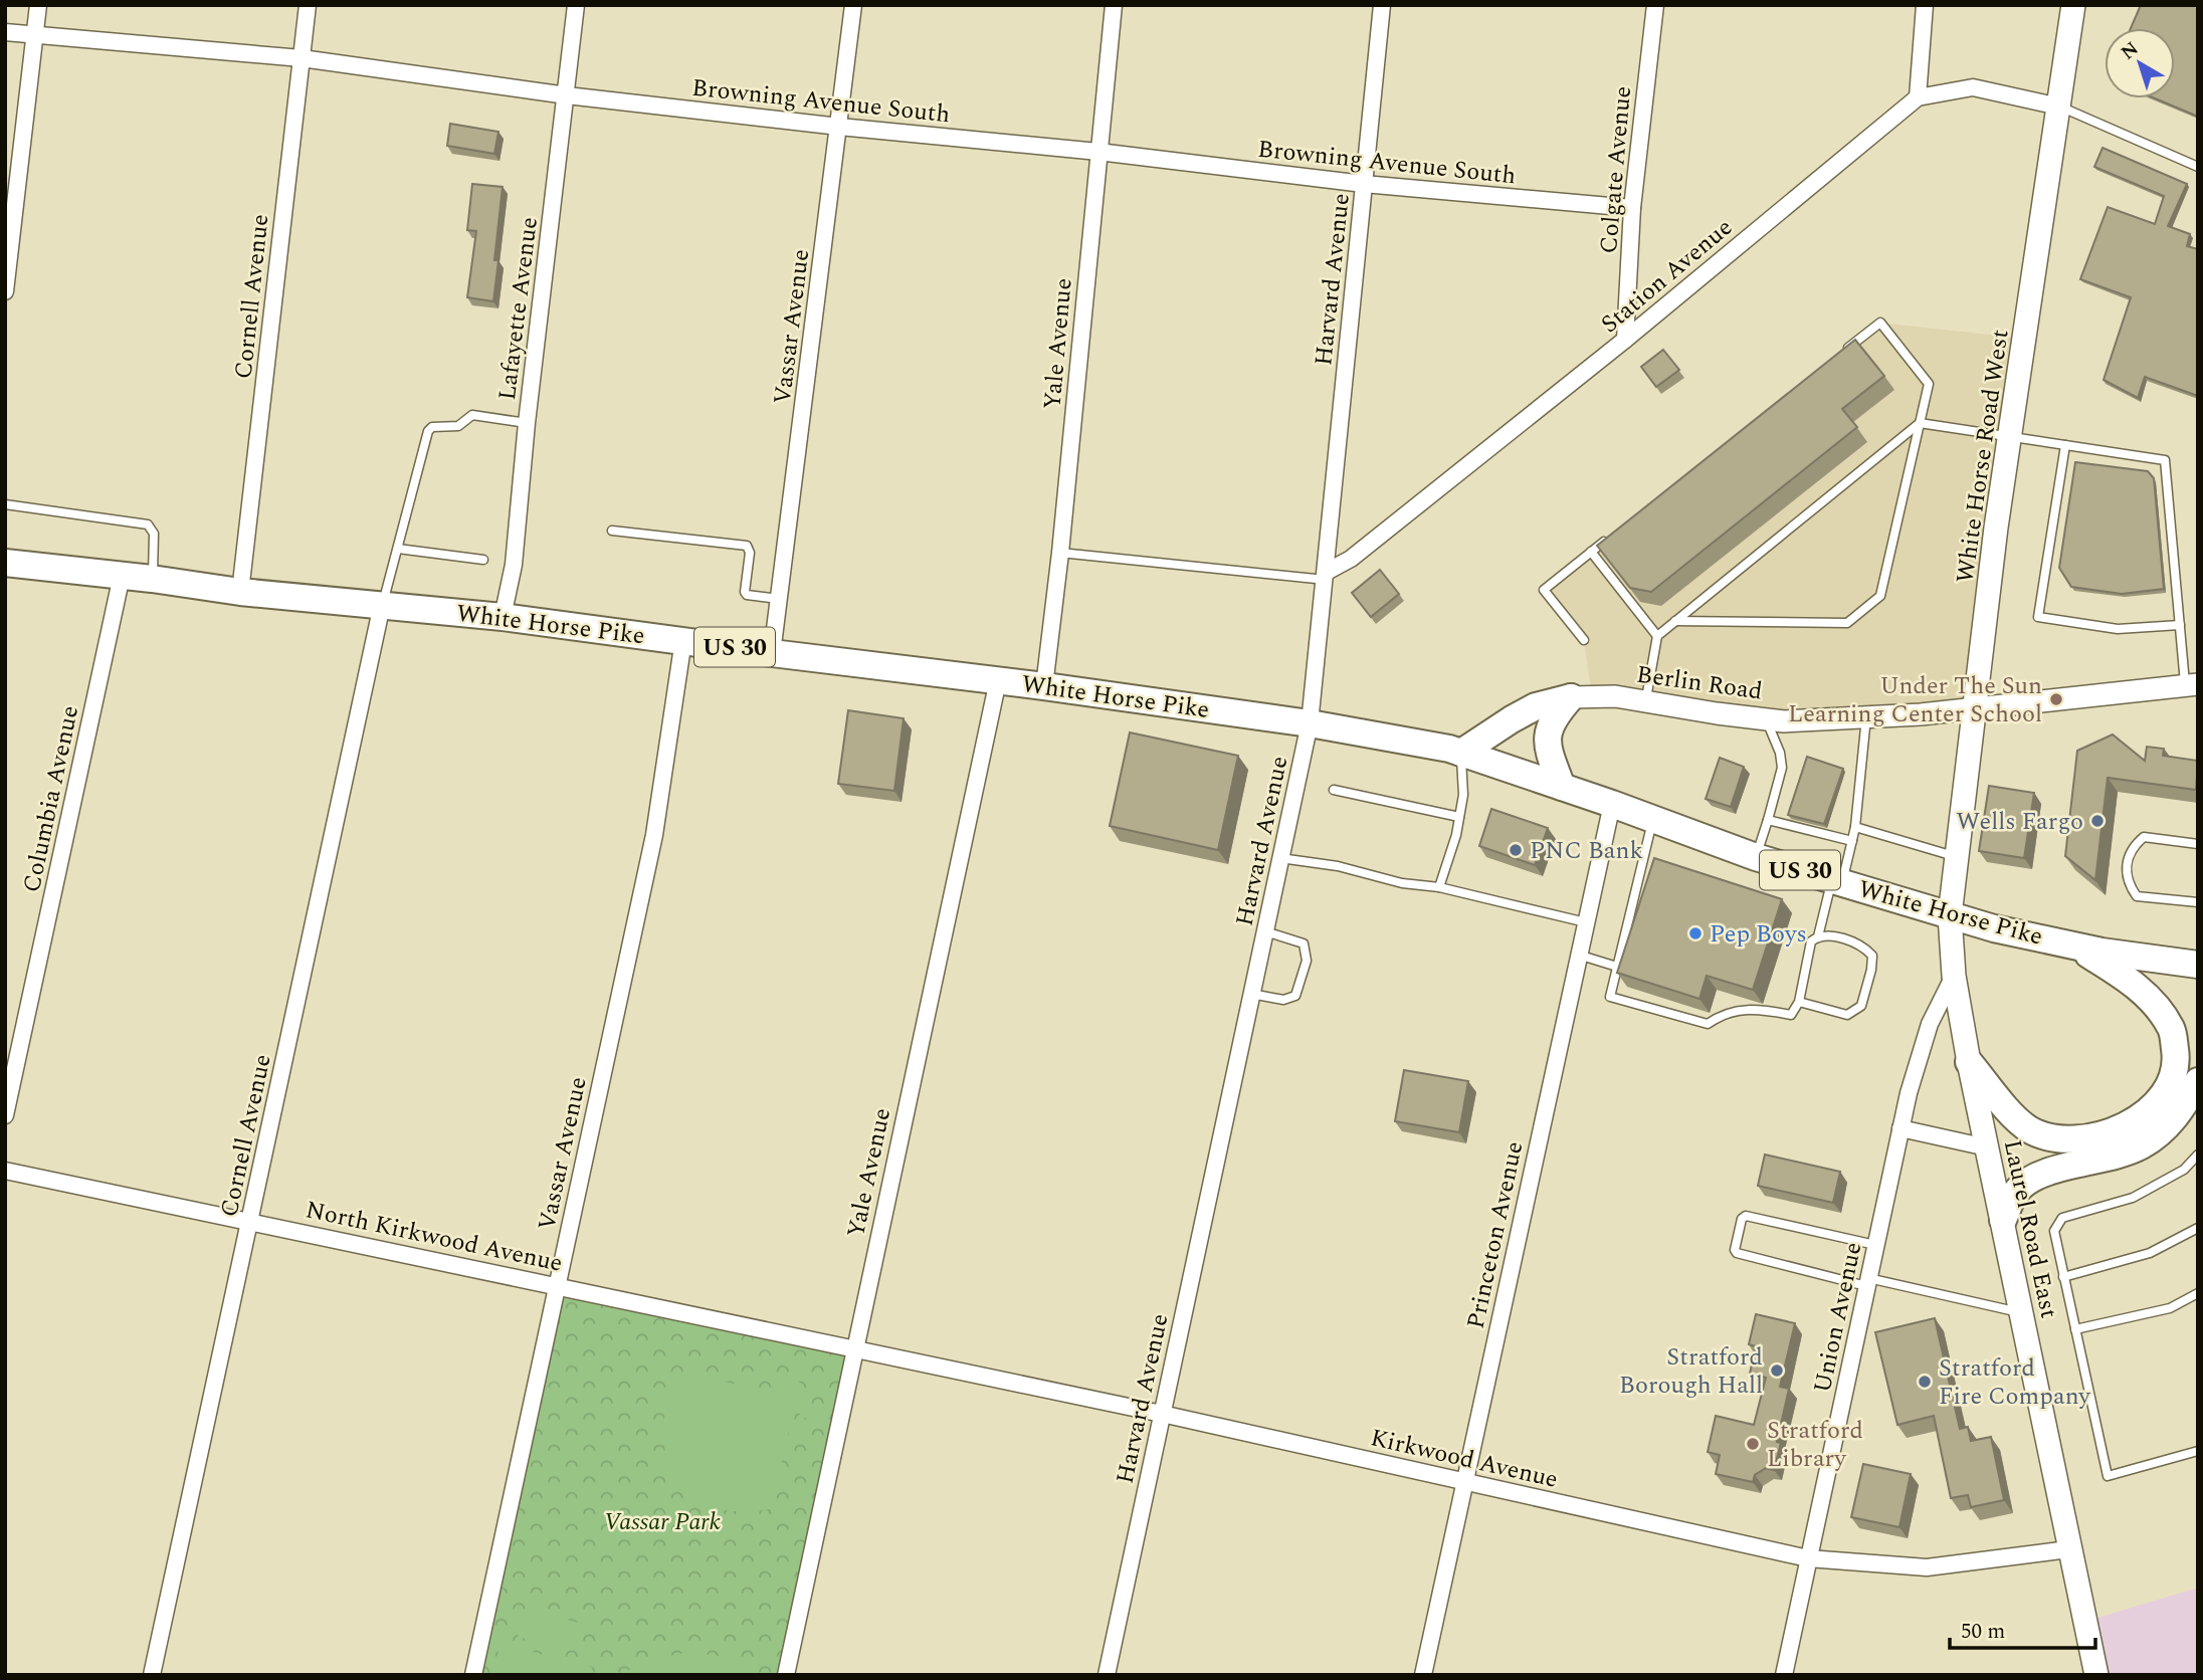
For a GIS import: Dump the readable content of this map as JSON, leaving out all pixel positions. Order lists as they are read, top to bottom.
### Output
{
  "streets": {
    "highway": ["White Horse Pike", "US 30"],
    "main road": ["White Horse Road West", "Laurel Road East"],
    "street": [
      "Browning Avenue South",
      "Colgate Avenue",
      "Station Avenue",
      "Harvard Avenue",
      "Cornell Avenue",
      "Lafayette Avenue",
      "Vassar Avenue",
      "Yale Avenue",
      "Berlin Road",
      "Columbia Avenue",
      "Princeton Avenue",
      "North Kirkwood Avenue",
      "Union Avenue",
      "Kirkwood Avenue"
    ]
  },
  "crossings": [
    ["Browning Avenue South", "Colgate Avenue"],
    ["Browning Avenue South", "Harvard Avenue"],
    ["Browning Avenue South", "Cornell Avenue"],
    ["Browning Avenue South", "Lafayette Avenue"],
    ["Browning Avenue South", "Vassar Avenue"],
    ["Browning Avenue South", "Yale Avenue"],
    ["Colgate Avenue", "Station Avenue"],
    ["Station Avenue", "Harvard Avenue"],
    ["Harvard Avenue", "White Horse Pike"],
    ["Harvard Avenue", "Kirkwood Avenue"],
    ["Cornell Avenue", "White Horse Pike"],
    ["Cornell Avenue", "North Kirkwood Avenue"],
    ["Lafayette Avenue", "White Horse Pike"],
    ["Vassar Avenue", "White Horse Pike"],
    ["Vassar Avenue", "North Kirkwood Avenue"],
    ["Yale Avenue", "White Horse Pike"],
    ["Yale Avenue", "North Kirkwood Avenue"],
    ["Yale Avenue", "Kirkwood Avenue"],
    ["White Horse Road West", "White Horse Pike"],
    ["White Horse Road West", "Berlin Road"],
    ["White Horse Road West", "Laurel Road East"],
    ["White Horse Pike", "Columbia Avenue"],
    ["White Horse Pike", "Laurel Road East"],
    ["White Horse Pike", "Princeton Avenue"],
    ["Laurel Road East", "Union Avenue"],
    ["Laurel Road East", "Kirkwood Avenue"],
    ["Princeton Avenue", "Kirkwood Avenue"],
    ["North Kirkwood Avenue", "Kirkwood Avenue"],
    ["Union Avenue", "Kirkwood Avenue"]
  ],
  "parks": ["Vassar Park"],
  "places": [
    "Under The Sun Learning Center School",
    "Wells Fargo",
    "PNC Bank",
    "Pep Boys",
    "Stratford Borough Hall",
    "Stratford Fire Company",
    "Stratford Library"
  ],
  "scale_bar": "50 m",
  "north": "top left"
}
